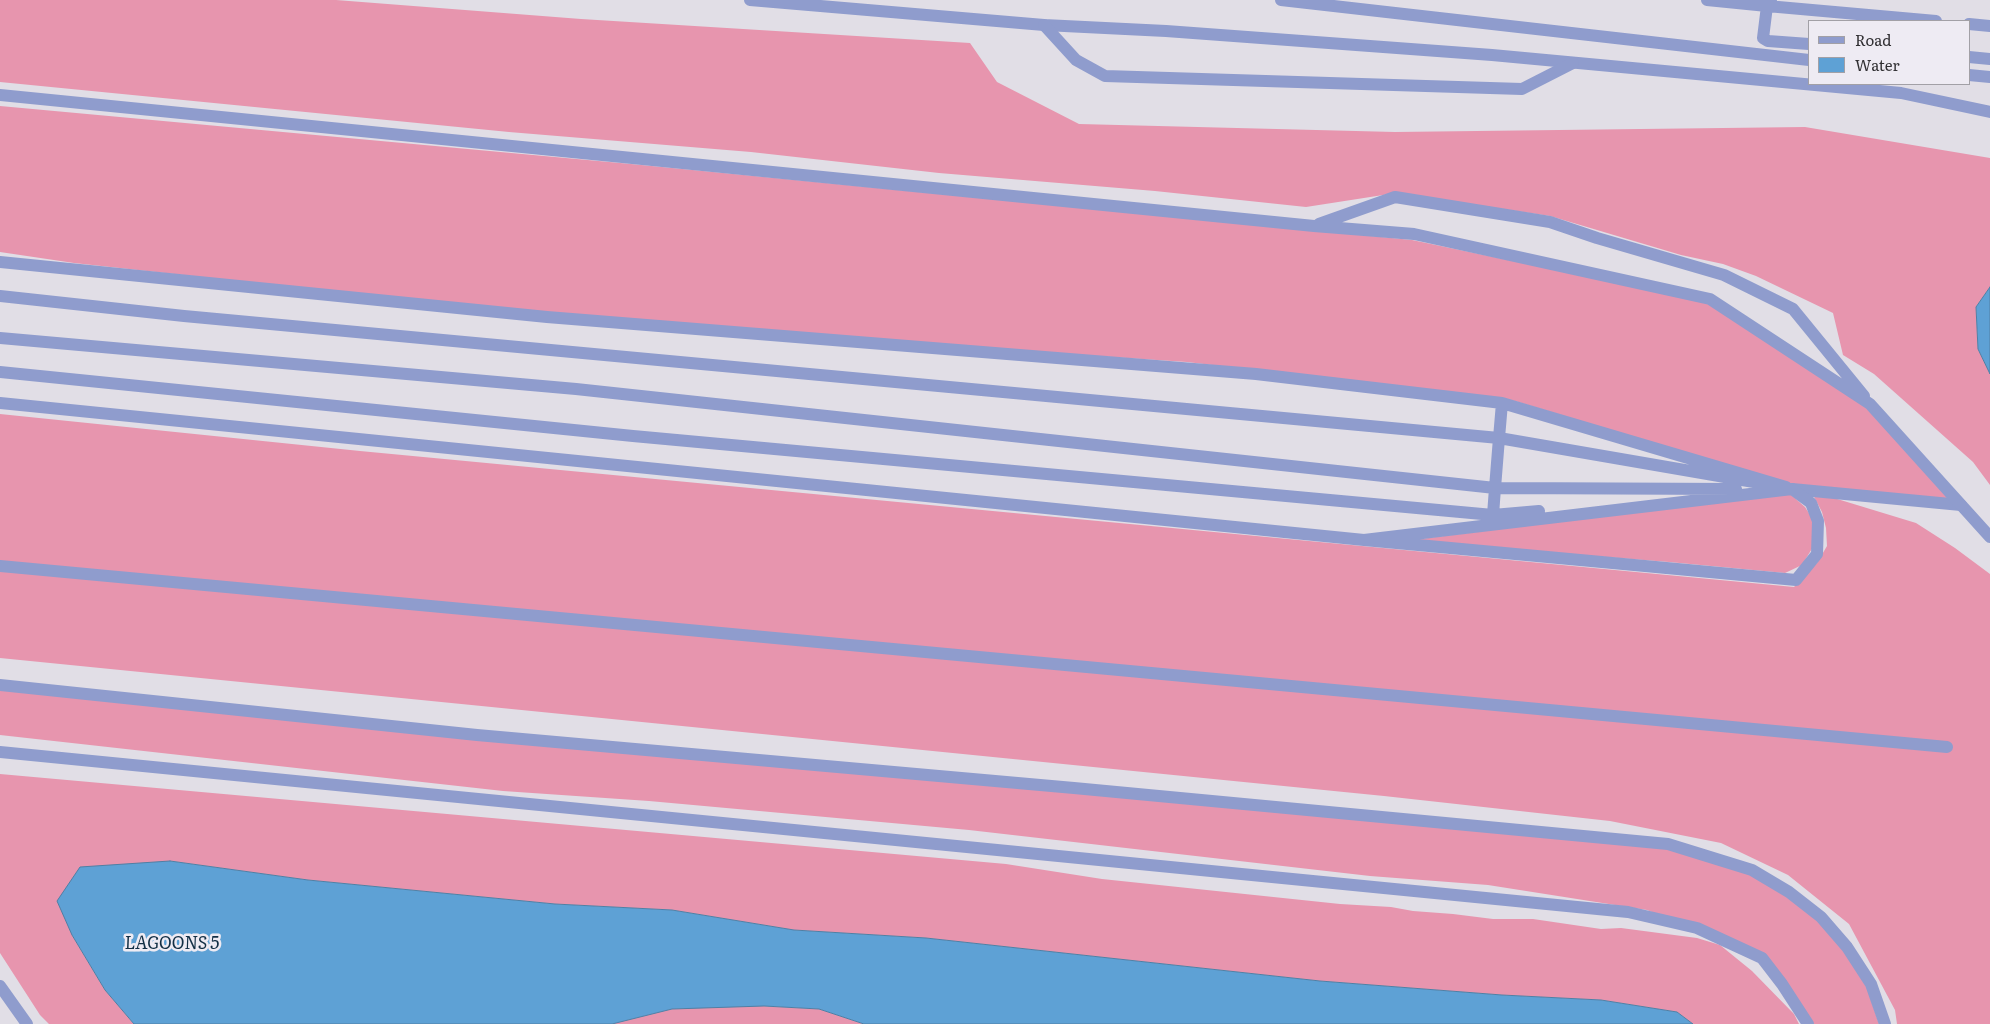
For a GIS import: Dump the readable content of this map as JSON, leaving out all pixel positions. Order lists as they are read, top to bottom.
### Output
{
  "water": ["LAGOONS 5"],
  "legend": ["Road", "Water"]
}
